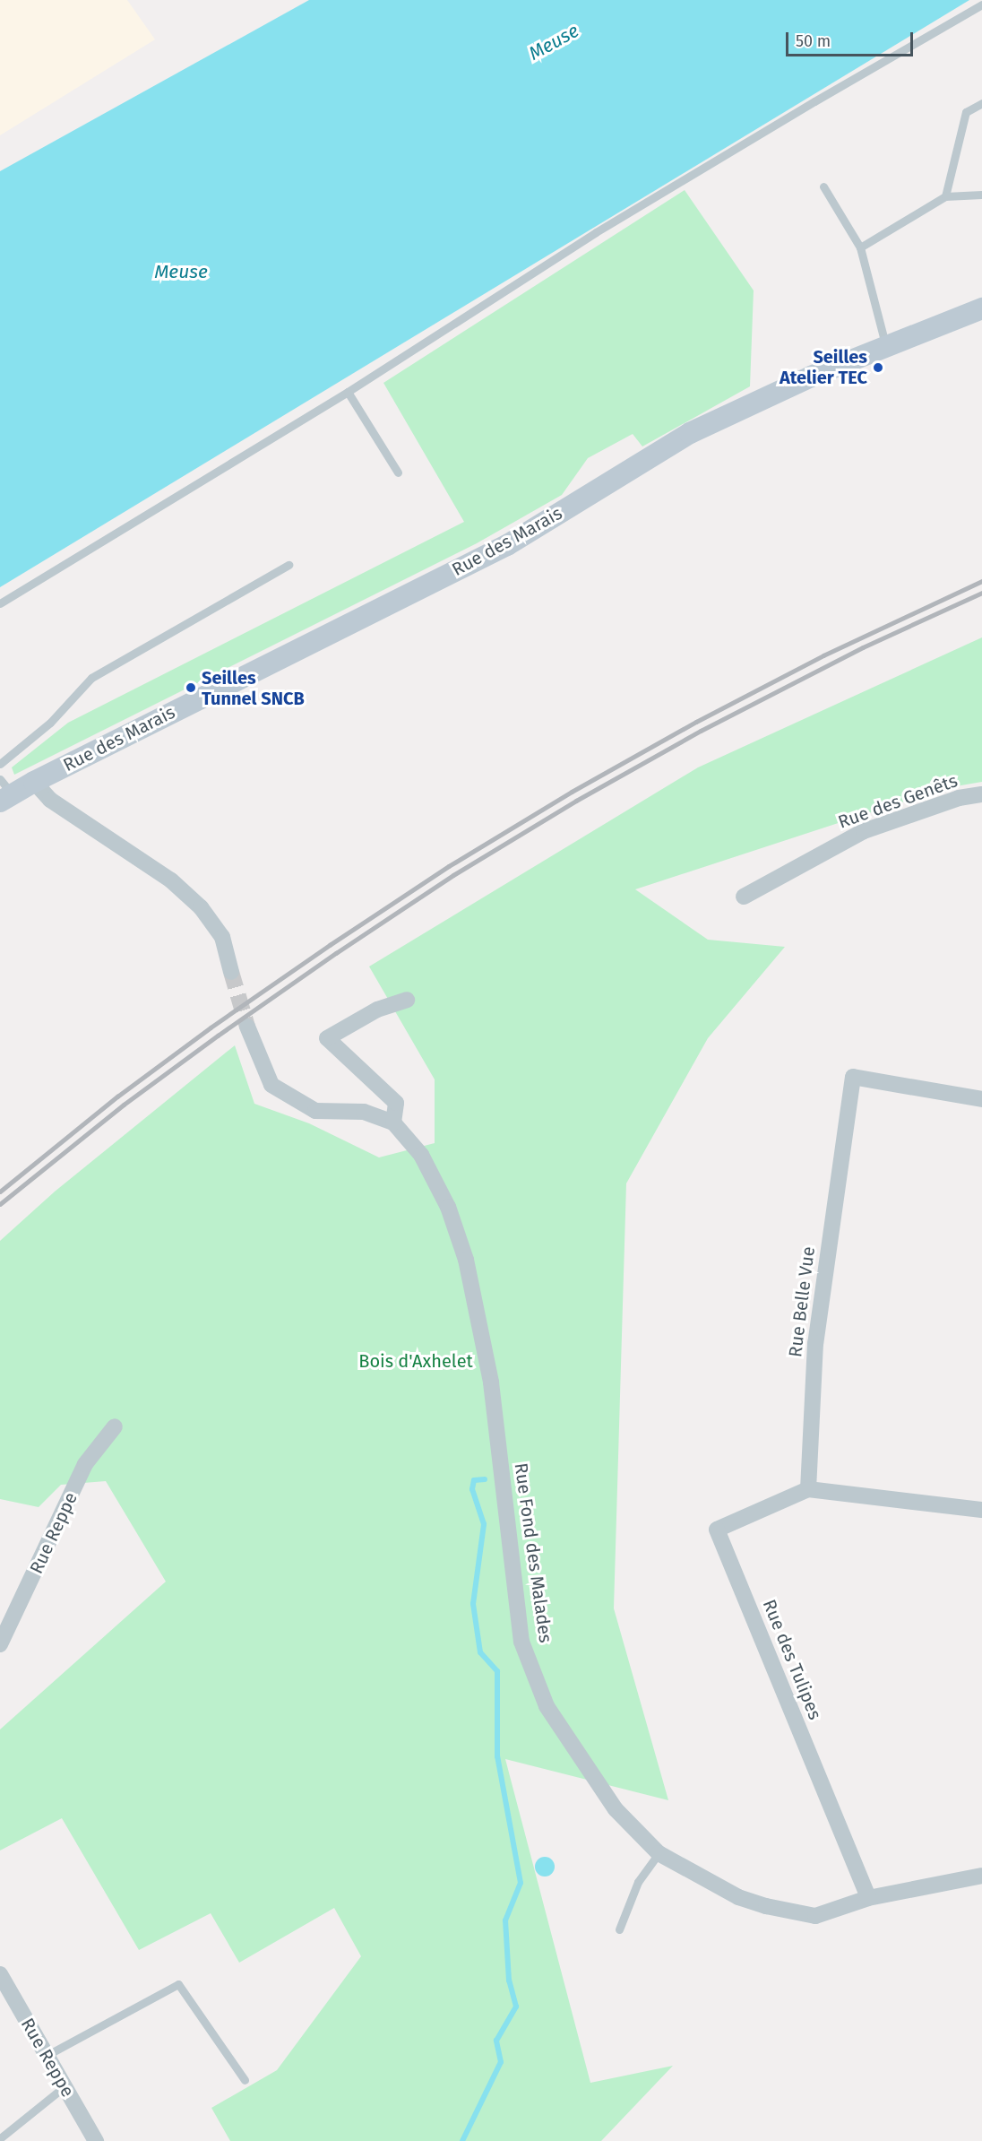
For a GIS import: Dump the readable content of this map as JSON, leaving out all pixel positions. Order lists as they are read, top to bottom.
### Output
{
  "streets": {
    "main road": ["Rue des Marais"],
    "street": [
      "Rue des Genêts",
      "Rue Belle Vue",
      "Rue Reppe",
      "Rue Fond des Malades",
      "Rue des Tulipes"
    ]
  },
  "crossings": [
    ["Rue Belle Vue", "Rue des Tulipes"],
    ["Rue Fond des Malades", "Rue des Tulipes"]
  ],
  "water": ["Meuse"],
  "parks": ["Bois d'Axhelet"],
  "places": ["Seilles Atelier TEC", "Seilles Tunnel SNCB"],
  "scale_bar": "50 m"
}
